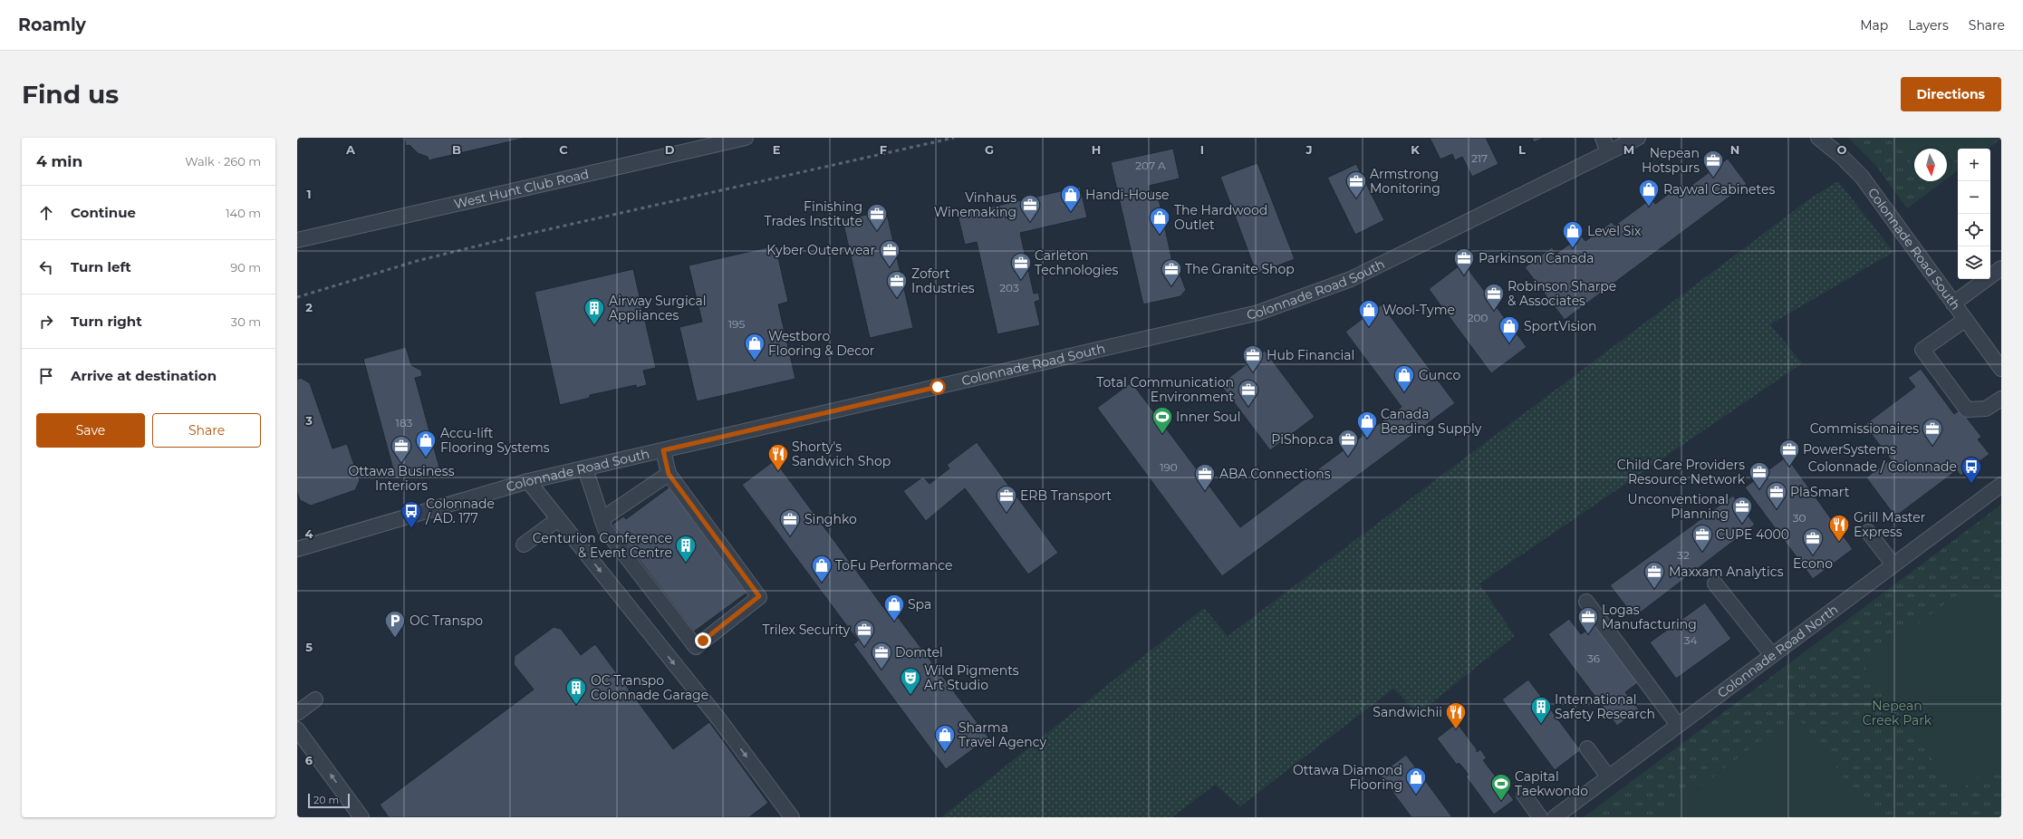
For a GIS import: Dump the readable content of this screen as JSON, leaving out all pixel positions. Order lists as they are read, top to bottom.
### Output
{
  "streets": {
    "street": ["West Hunt Club Road", "Colonnade Road South", "Colonnade Road North"]
  },
  "parks": ["Nepean Creek Park"],
  "places": {
    "office": [
      "Nepean Hotspurs",
      "Armstrong Monitoring",
      "Vinhaus Winemaking",
      "Finishing Trades Institute",
      "Kyber Outerwear",
      "Parkinson Canada",
      "Carleton Technologies",
      "The Granite Shop",
      "Zofort Industries",
      "Robinson Sharpe & Associates",
      "Hub Financial",
      "Total Communication Environment",
      "Commissionaires",
      "PiShop.ca",
      "Ottawa Business Interiors",
      "PowerSystems",
      "Child Care Providers Resource Network",
      "ABA Connections",
      "PlaSmart",
      "ERB Transport",
      "Unconventional Planning",
      "Singhko",
      "CUPE 4000",
      "Econo",
      "Maxxam Analytics",
      "Logas Manufacturing",
      "Trilex Security",
      "Domtel"
    ],
    "shop": [
      "Raywal Cabinetes",
      "Handi-House",
      "The Hardwood Outlet",
      "Level Six",
      "Wool-Tyme",
      "SportVision",
      "Westboro Flooring & Decor",
      "Gunco",
      "Canada Beading Supply",
      "Accu-lift Flooring Systems",
      "ToFu Performance",
      "Spa",
      "Sharma Travel Agency",
      "Ottawa Diamond Flooring"
    ],
    "building": [
      "Airway Surgical Appliances",
      "Centurion Conference & Event Centre",
      "OC Transpo Colonnade Garage",
      "International Safety Research"
    ],
    "sports": ["Inner Soul", "Capital Taekwondo"],
    "restaurant": ["Shorty's Sandwich Shop", "Grill Master Express", "Sandwichii"],
    "bus stop": ["Colonnade / Colonnade", "Colonnade / AD. 177"],
    "parking": ["OC Transpo"],
    "theatre": ["Wild Pigments Art Studio"]
  },
  "house_numbers": [
    "217",
    "207 A",
    "203",
    "200",
    "195",
    "183",
    "190",
    "30",
    "32",
    "34",
    "36"
  ],
  "scale_bar": "20 m",
  "north": "bottom",
  "page": {
    "header": "Roamly",
    "nav": ["Map", "Layers", "Share"],
    "buttons": [
      "Directions",
      ["Save", "Share"]
    ],
    "title": "Find us",
    "heading": ["4 min", "Walk · 260 m"],
    "map_buttons": ["+", "−"],
    "list": [
      ["Continue", "140 m"],
      ["Turn left", "90 m"],
      ["Turn right", "30 m"],
      "Arrive at destination"
    ],
    "scale": "20 m"
  },
  "grid": {
    "columns": [
      "A",
      "B",
      "C",
      "D",
      "E",
      "F",
      "G",
      "H",
      "I",
      "J",
      "K",
      "L",
      "M",
      "N",
      "O"
    ],
    "rows": [
      "1",
      "2",
      "3",
      "4",
      "5",
      "6"
    ]
  }
}
